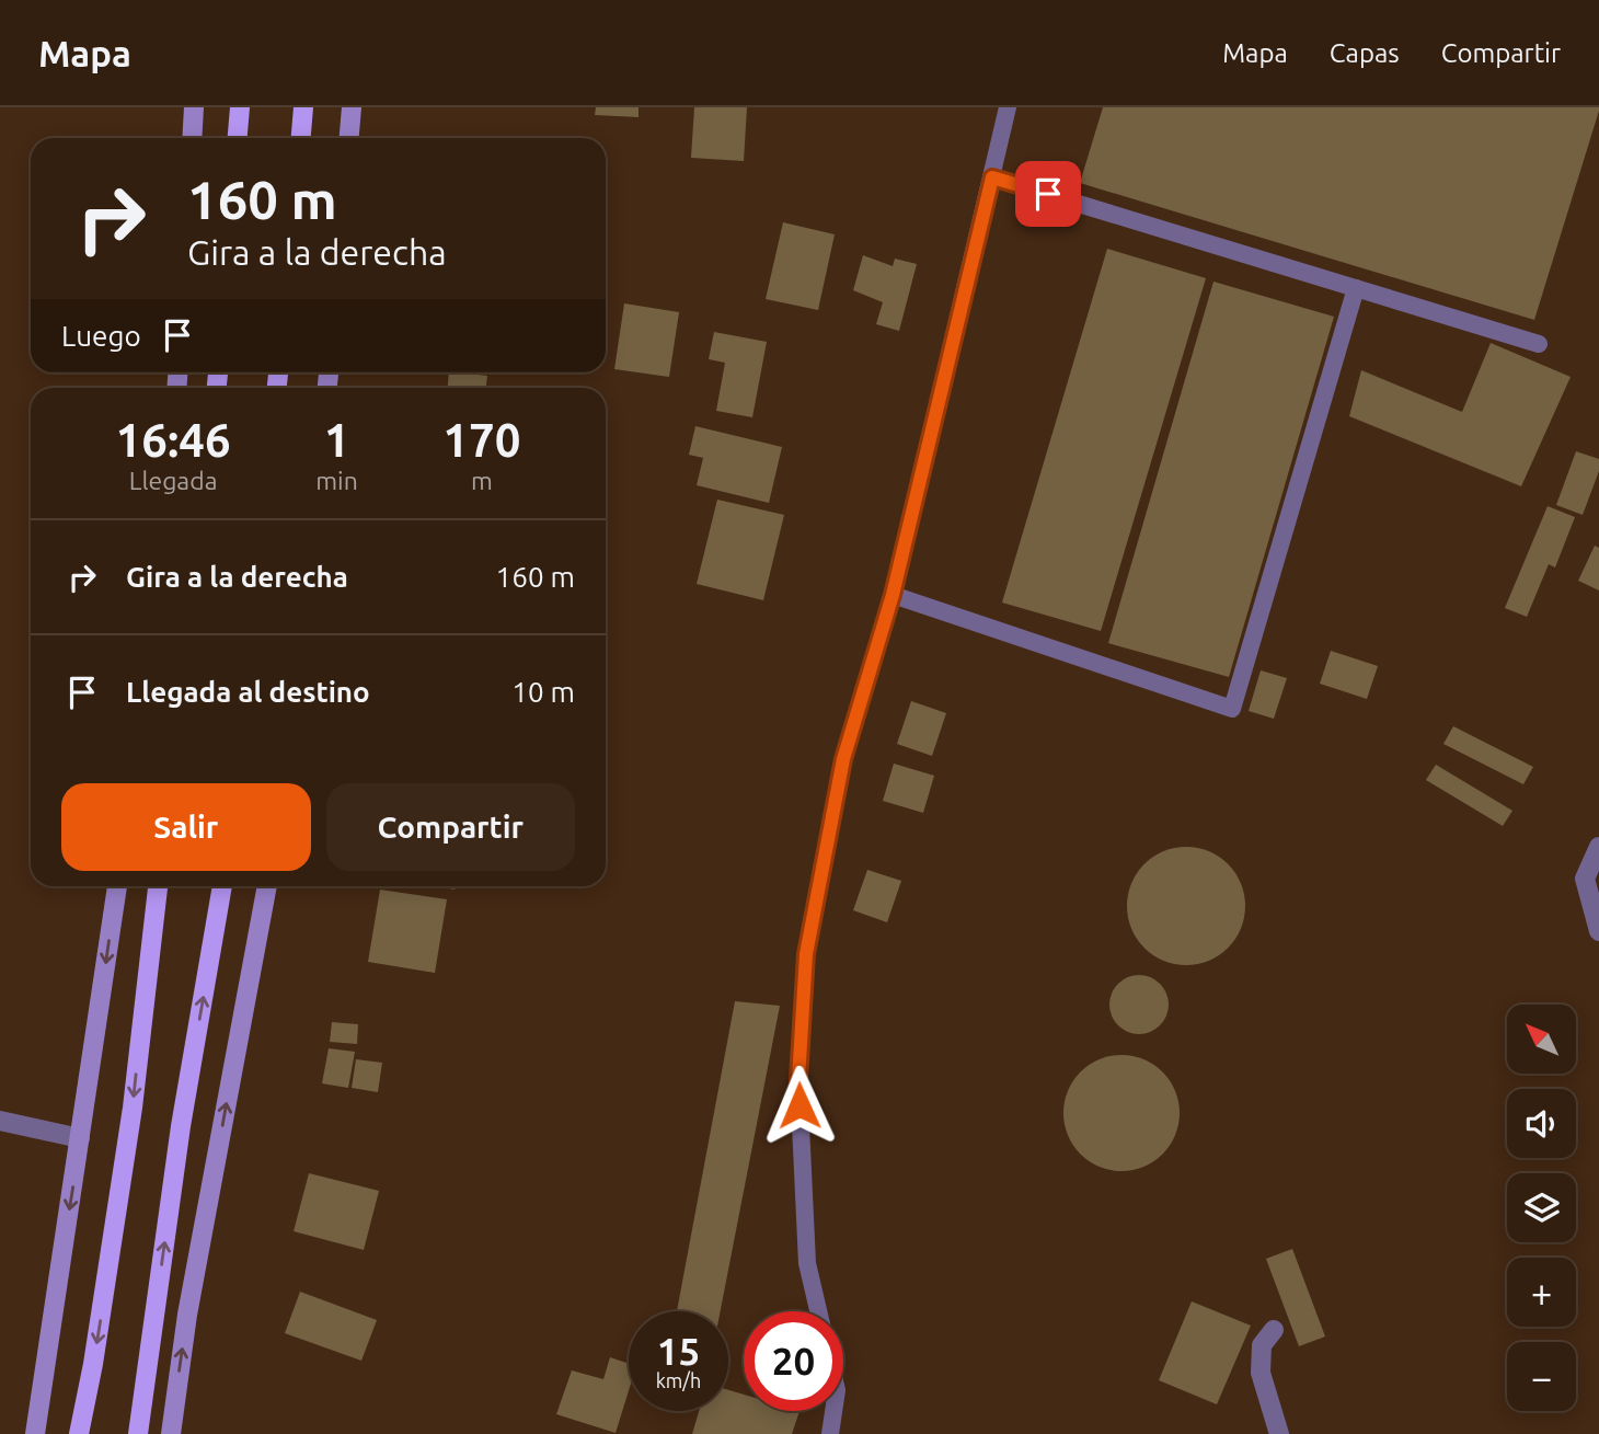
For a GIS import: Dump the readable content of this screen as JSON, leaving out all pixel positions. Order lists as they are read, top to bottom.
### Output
{
  "north": "top left",
  "page": {
    "header": "Mapa",
    "nav": ["Mapa", "Capas", "Compartir"],
    "turn": ["160 m", "Gira a la derecha"],
    "then": "Luego",
    "eta": [
      "16:46",
      "Llegada",
      "1",
      "min",
      "170",
      "m"
    ],
    "list": [
      {
        "name": "Gira a la derecha",
        "value": "160 m"
      },
      {
        "name": "Llegada al destino",
        "value": "10 m"
      }
    ],
    "buttons": ["Salir", "Compartir"],
    "map_buttons": ["+", "−"],
    "speed": "15 km/h",
    "limit": "20"
  }
}
